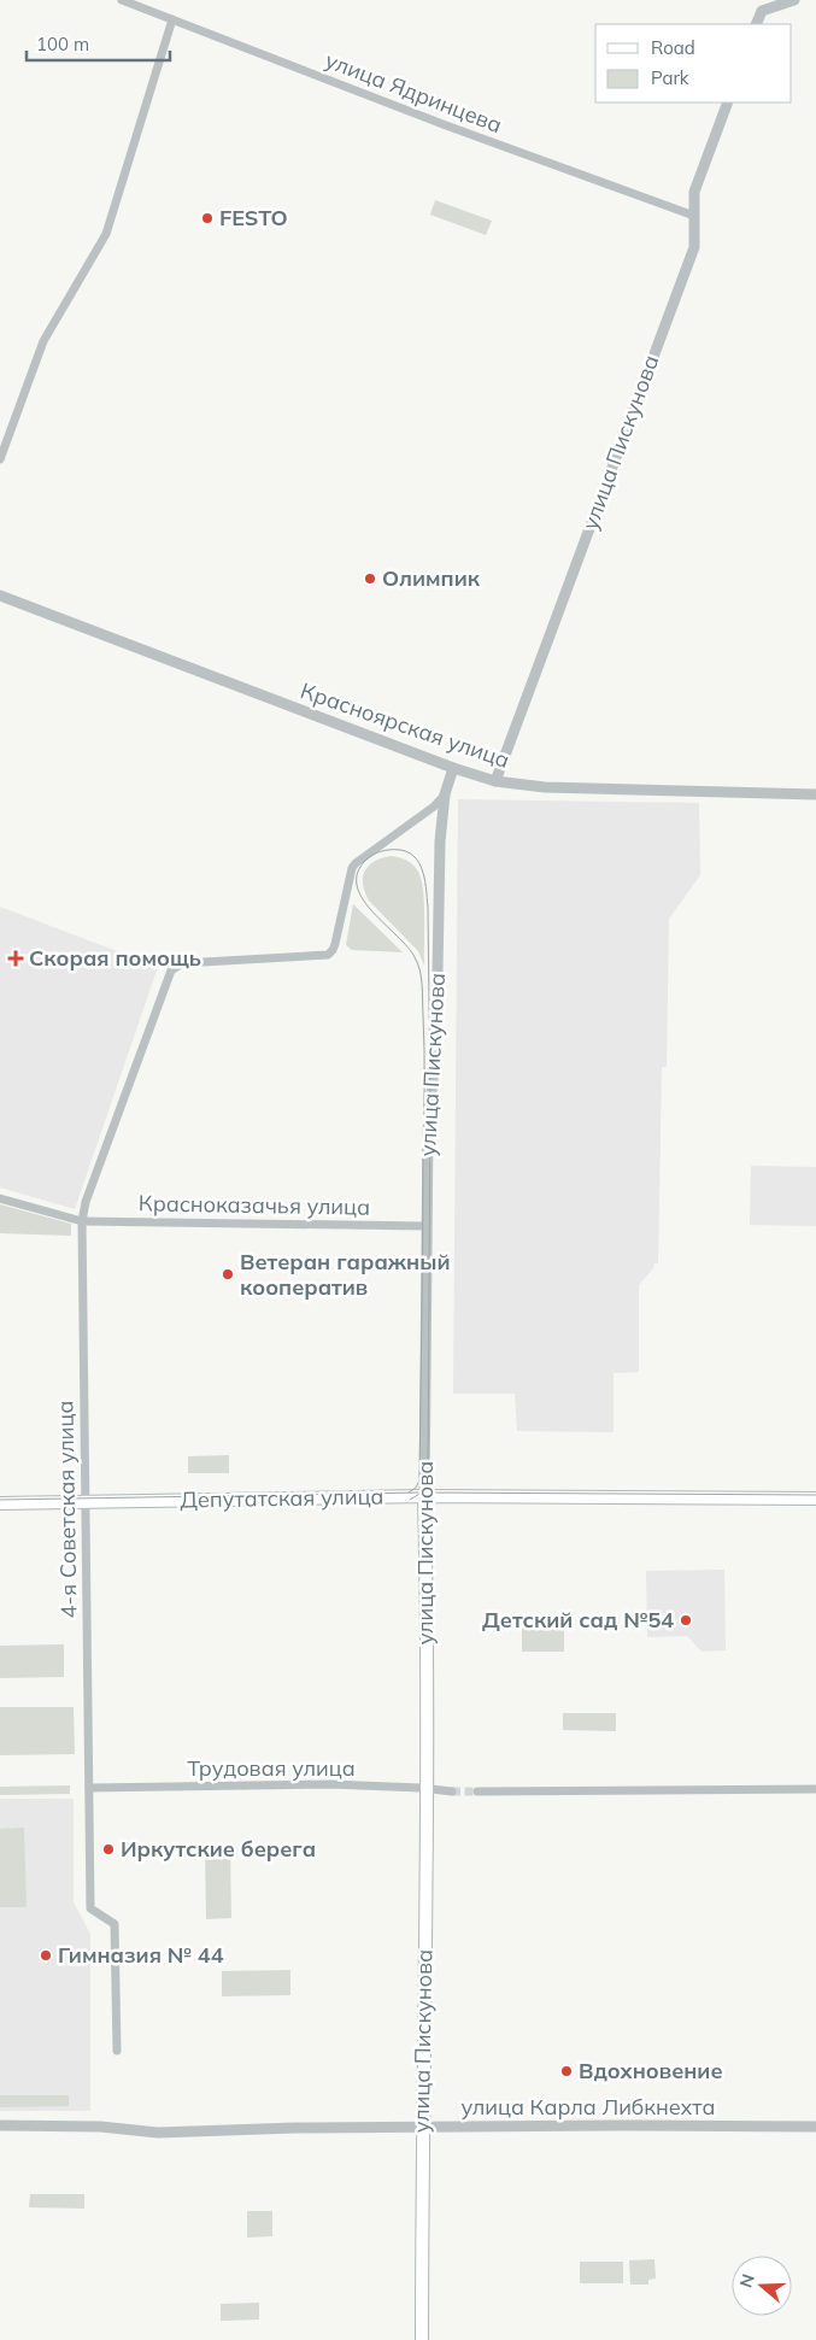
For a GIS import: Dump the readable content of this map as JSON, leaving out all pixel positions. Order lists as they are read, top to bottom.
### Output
{
  "streets": {
    "main road": ["улица Пискунова", "Депутатская улица"],
    "street": [
      "улица Ядринцева",
      "Красноярская улица",
      "Красноказачья улица",
      "4-я Советская улица",
      "Трудовая улица",
      "улица Карла Либкнехта"
    ]
  },
  "crossings": [
    ["улица Ядринцева", "улица Пискунова"],
    ["улица Пискунова", "Красноярская улица"],
    ["улица Пискунова", "Красноказачья улица"],
    ["улица Пискунова", "Депутатская улица"],
    ["улица Пискунова", "4-я Советская улица"],
    ["улица Пискунова", "Трудовая улица"],
    ["улица Пискунова", "улица Карла Либкнехта"],
    ["Красноказачья улица", "4-я Советская улица"],
    ["Депутатская улица", "4-я Советская улица"],
    ["4-я Советская улица", "Трудовая улица"]
  ],
  "places": {
    "other": [
      "FESTO",
      "Олимпик",
      "Ветеран гаражный кооператив",
      "Детский сад №54",
      "Иркутские берега",
      "Гимназия № 44",
      "Вдохновение"
    ],
    "health": ["Скорая помощь"]
  },
  "legend": ["Road", "Park"],
  "scale_bar": "100 m",
  "north": "left"
}
